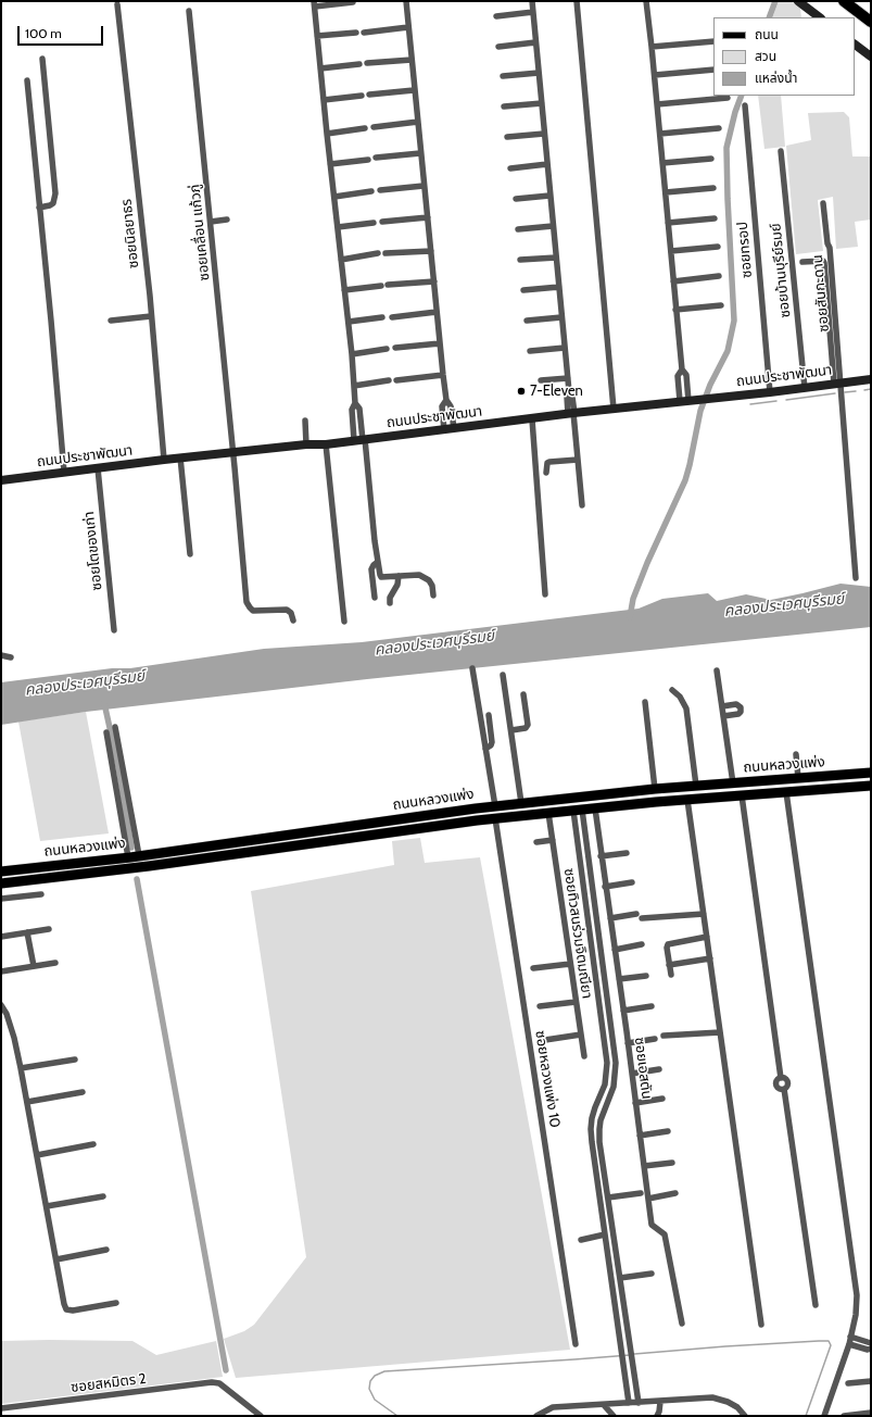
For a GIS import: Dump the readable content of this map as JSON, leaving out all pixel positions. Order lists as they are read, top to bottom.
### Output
{
  "streets": {
    "main road": ["ถนนหลวงแพ่ง"],
    "street": [
      "ซอยเคลื่อน แก้วภู่",
      "ซอยนิลยาธร",
      "ซอยทรอป",
      "ซอยบ้านบุรีย์รมย์",
      "ซอยสันกะดาน",
      "ถนนประชาพัฒนา",
      "ซอยโตของเก่า",
      "ซอยทิวสนร่วมจิตมณียา",
      "ซอยเอสตัน",
      "ซอยหลวงแพ่ง 10",
      "ซอยสหมิตร 2"
    ]
  },
  "crossings": [
    ["ซอยเคลื่อน แก้วภู่", "ถนนประชาพัฒนา"],
    ["ซอยนิลยาธร", "ถนนประชาพัฒนา"],
    ["ซอยทรอป", "ถนนประชาพัฒนา"],
    ["ซอยบ้านบุรีย์รมย์", "ถนนประชาพัฒนา"],
    ["ซอยสันกะดาน", "ถนนประชาพัฒนา"],
    ["ถนนประชาพัฒนา", "ซอยโตของเก่า"],
    ["ถนนหลวงแพ่ง", "ซอยทิวสนร่วมจิตมณียา"],
    ["ถนนหลวงแพ่ง", "ซอยเอสตัน"],
    ["ถนนหลวงแพ่ง", "ซอยหลวงแพ่ง 10"]
  ],
  "water": ["คลองประเวศบุรีรมย์"],
  "places": ["7-Eleven"],
  "legend": ["ถนน", "สวน", "แหล่งน้ำ"],
  "scale_bar": "100 m"
}
